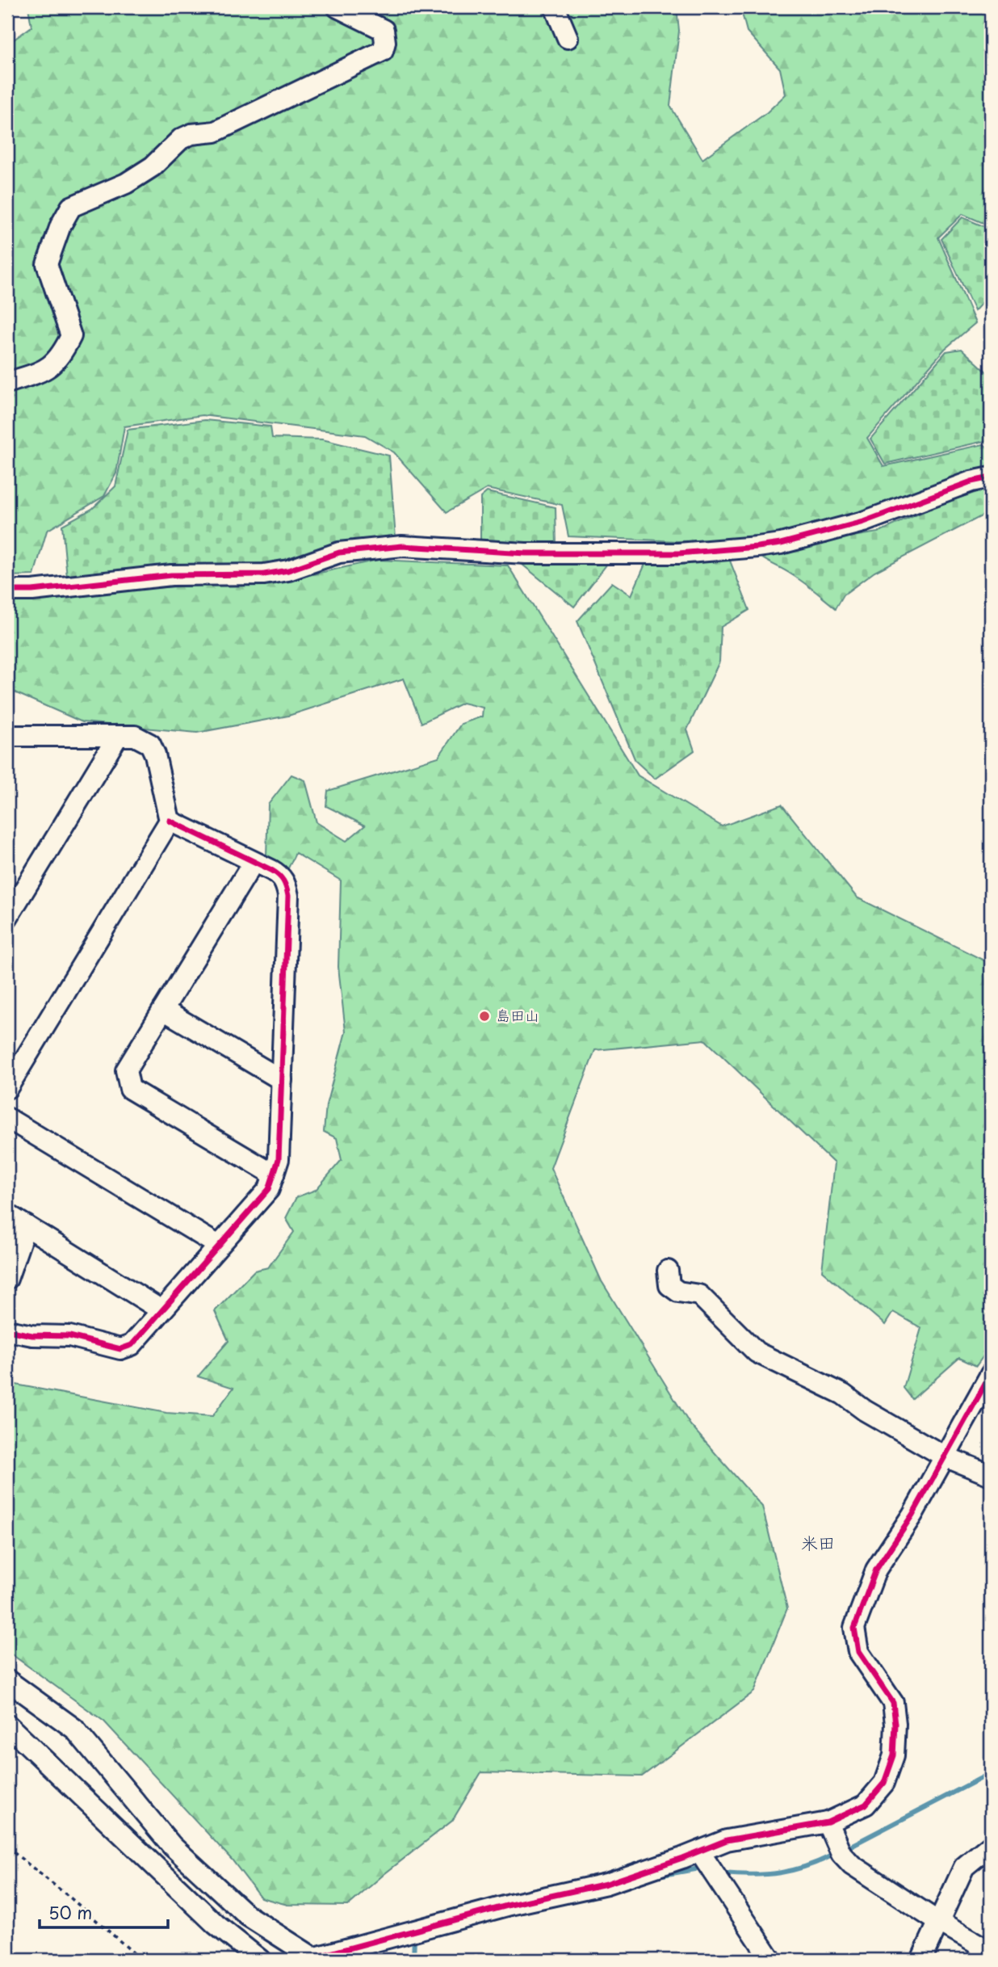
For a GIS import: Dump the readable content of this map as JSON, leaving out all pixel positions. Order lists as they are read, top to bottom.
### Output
{
  "districts": ["米田"],
  "places": ["島田山"],
  "scale_bar": "50 m"
}
